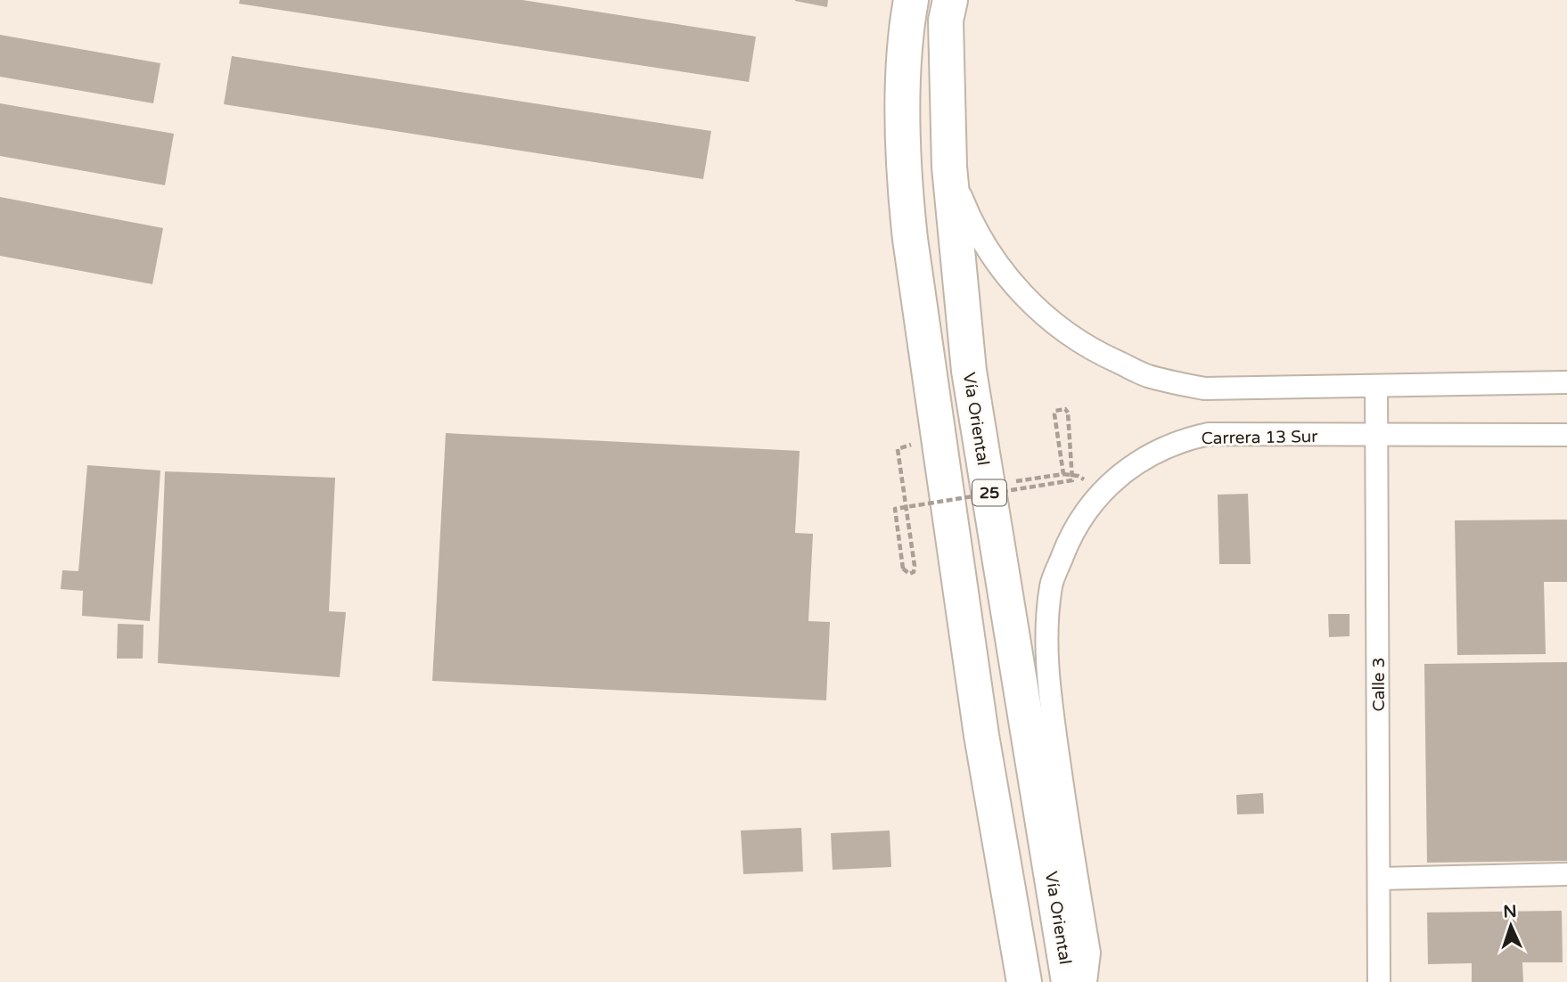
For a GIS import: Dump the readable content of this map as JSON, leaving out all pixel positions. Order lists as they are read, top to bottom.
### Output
{
  "streets": {
    "highway": ["Vía Oriental", "25"],
    "street": ["Carrera 13 Sur", "Calle 3"]
  },
  "crossings": [
    ["Carrera 13 Sur", "Calle 3"]
  ],
  "north": "top"
}
